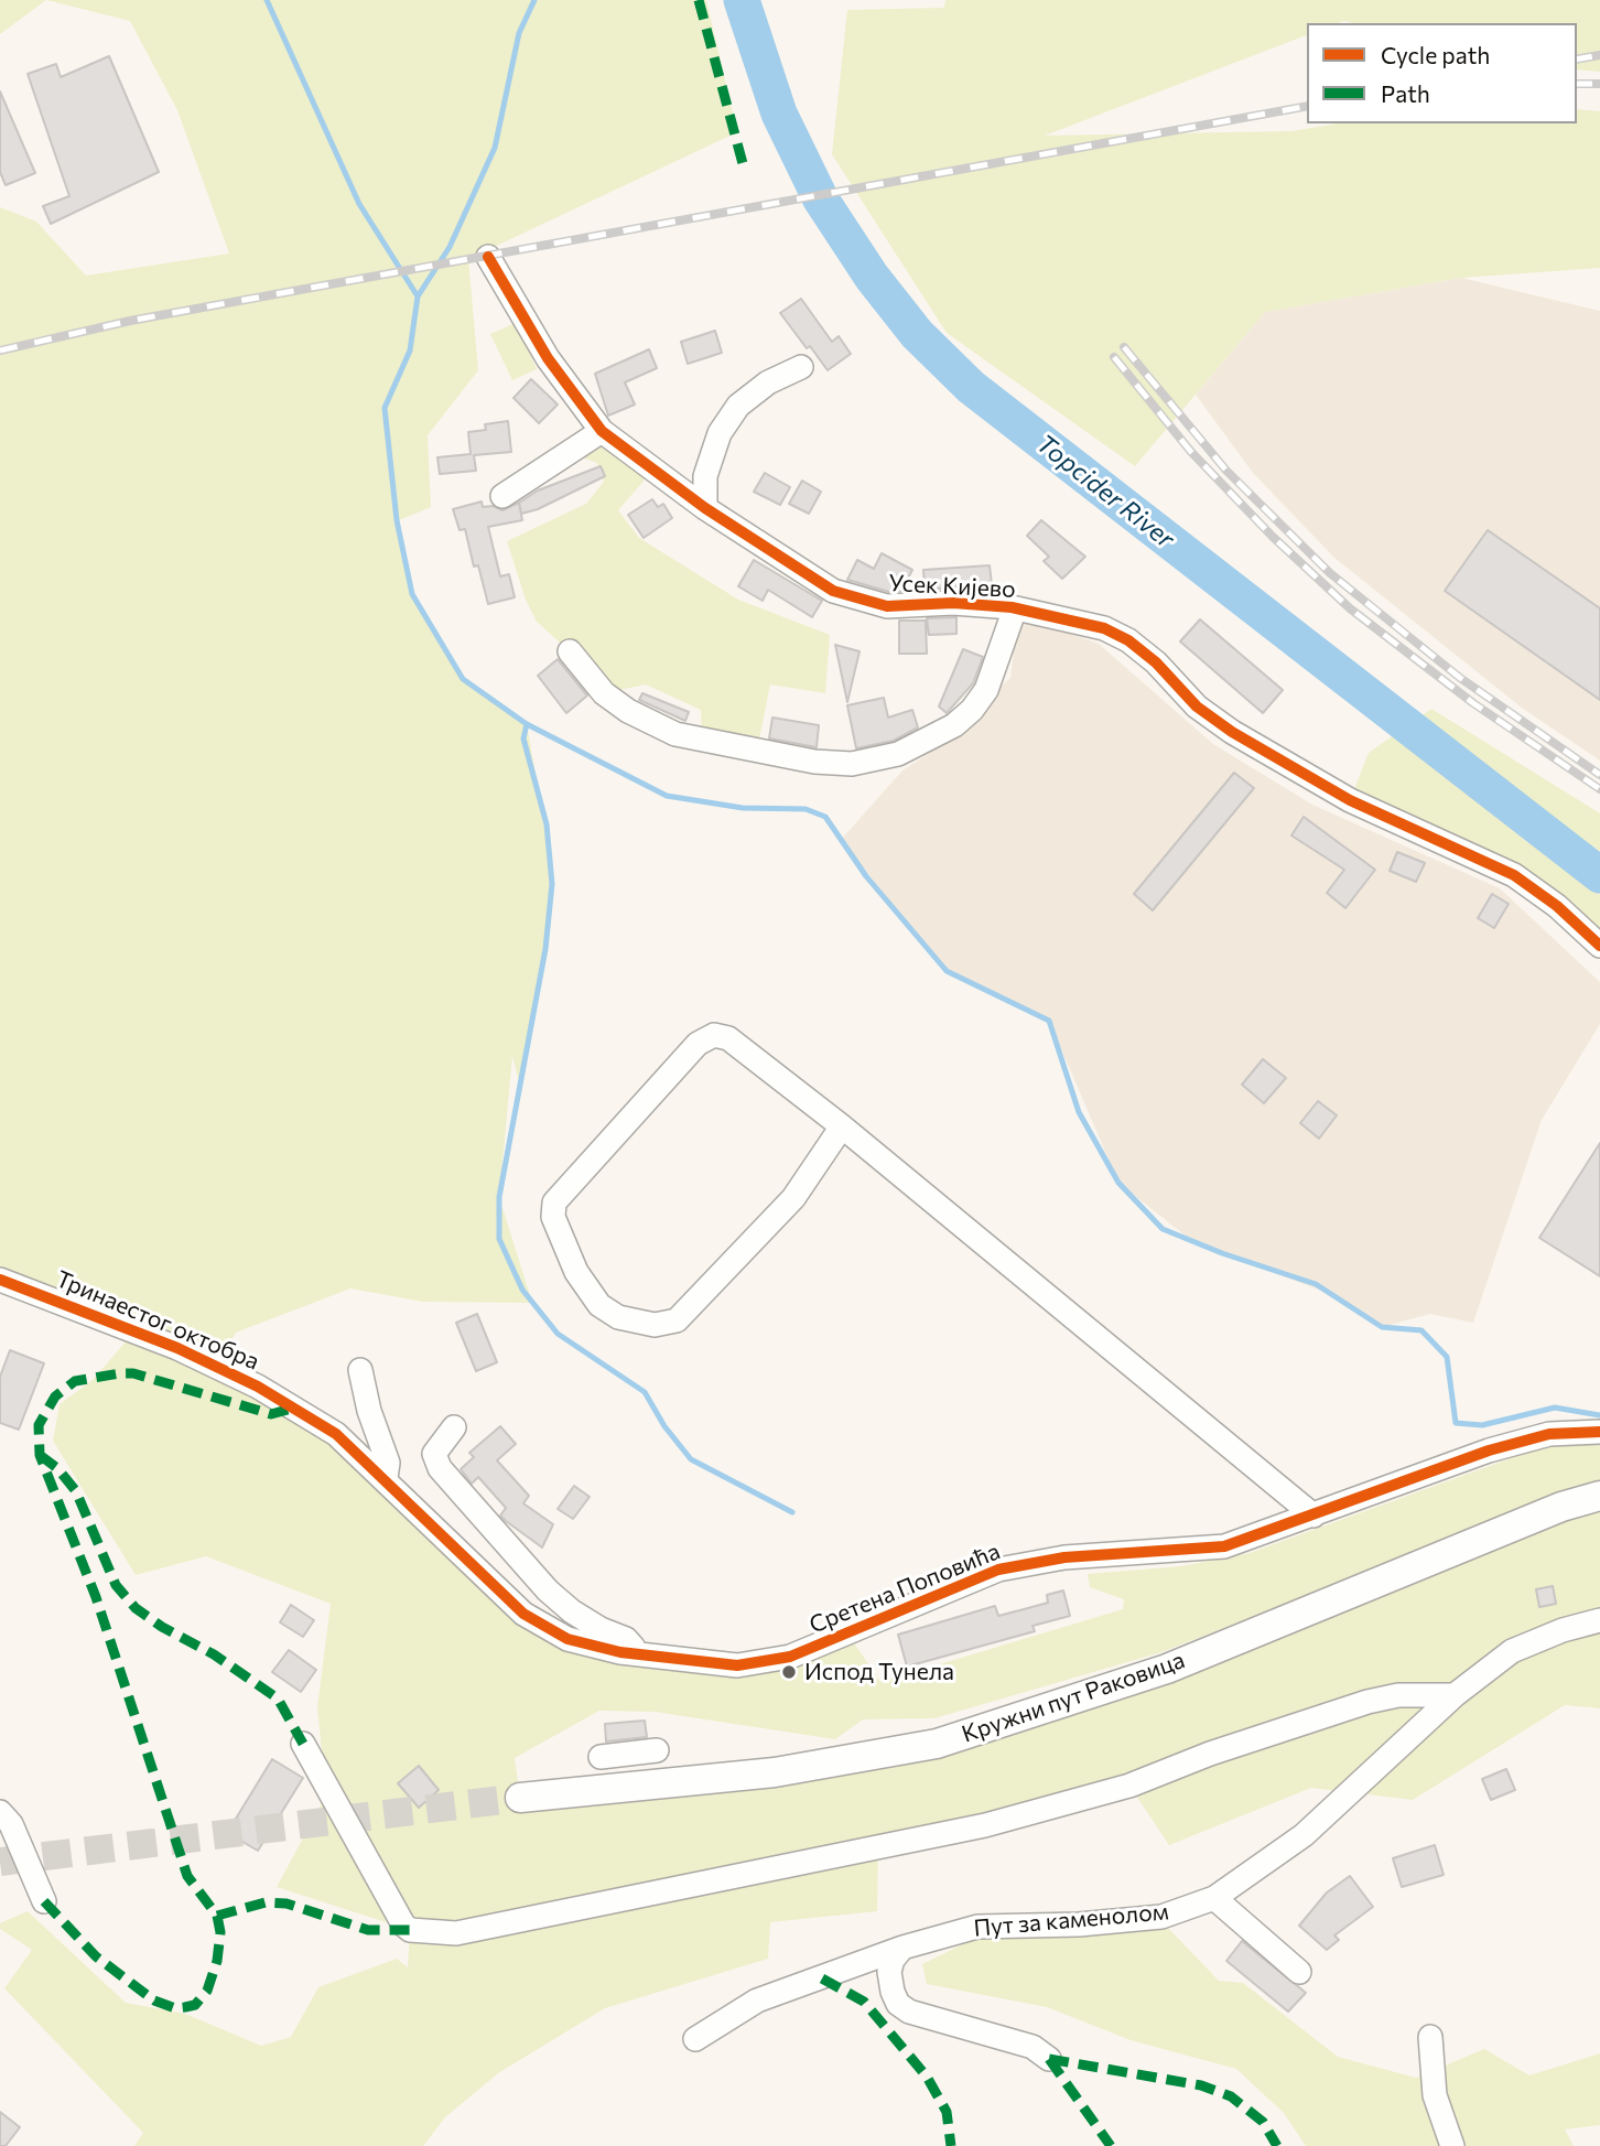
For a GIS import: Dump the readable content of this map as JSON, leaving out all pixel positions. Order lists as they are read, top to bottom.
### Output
{
  "streets": {
    "main road": ["Кружни пут Раковица"],
    "street": [
      "Усек Кијево",
      "Тринаестог октобра",
      "Сретена Поповића",
      "Пут за каменолом"
    ]
  },
  "crossings": [
    ["Тринаестог октобра", "Сретена Поповића"]
  ],
  "water": ["Topcider River"],
  "places": ["Испод Тунела"],
  "legend": ["Cycle path", "Path"]
}
